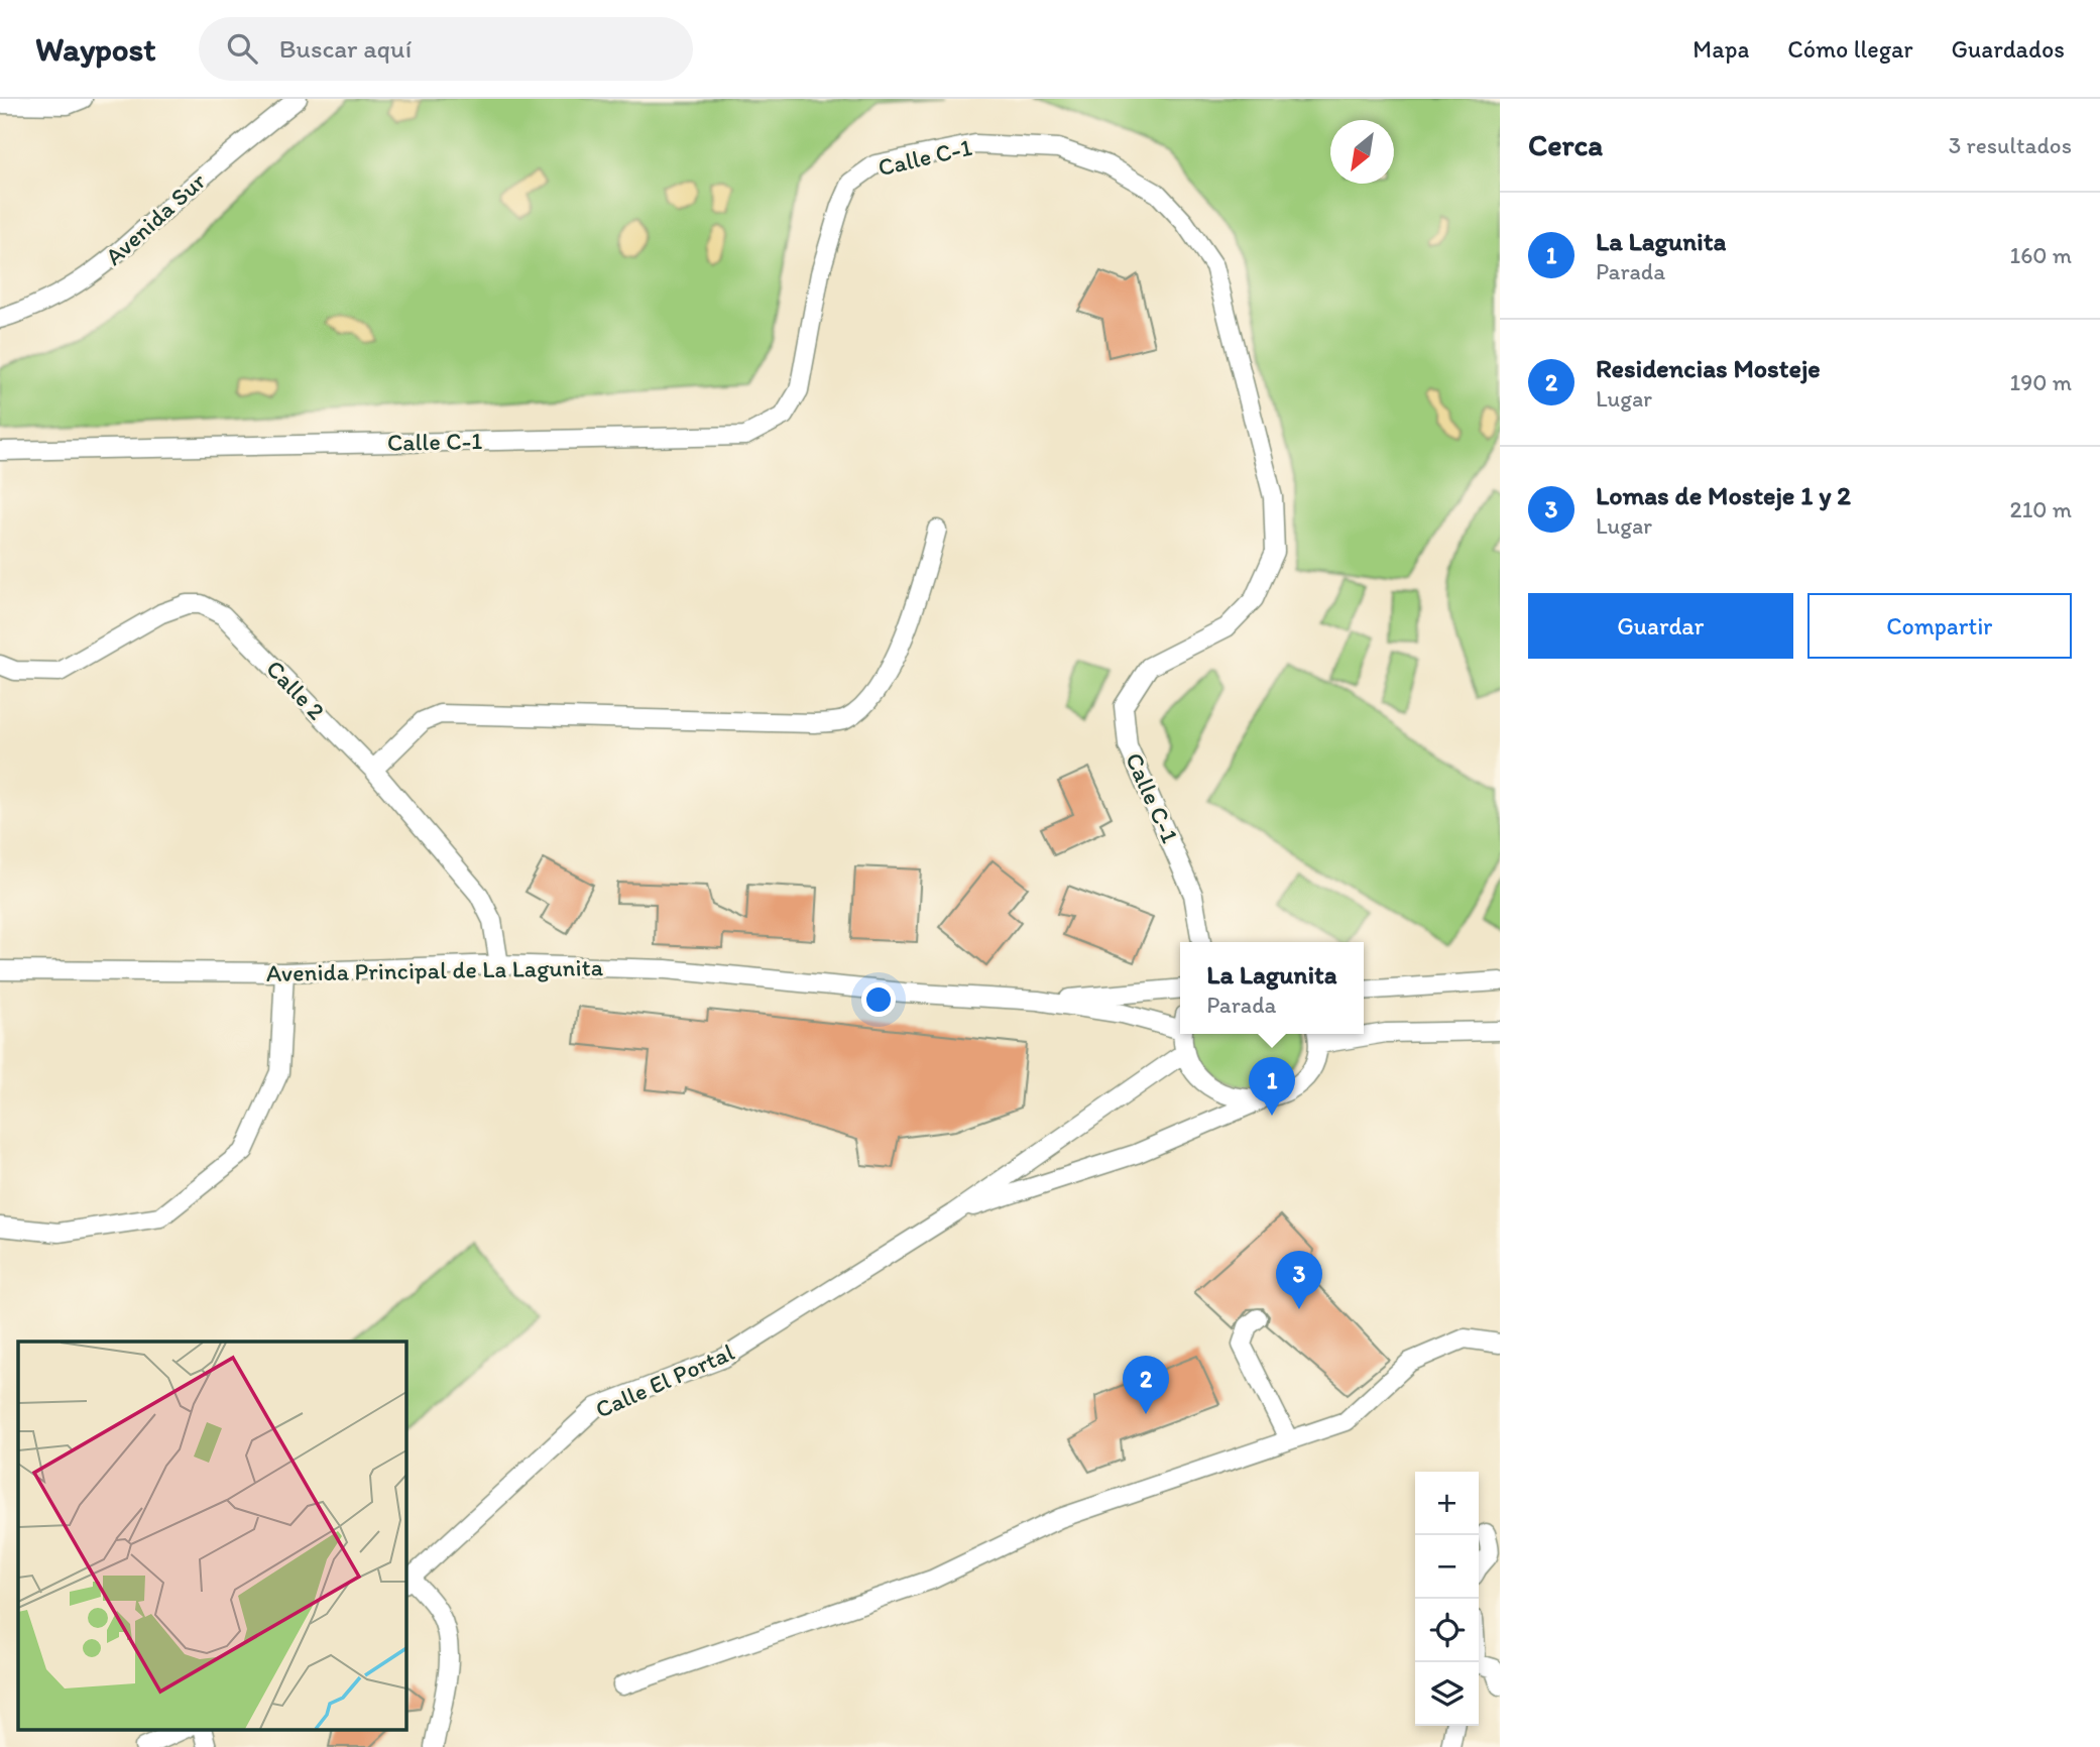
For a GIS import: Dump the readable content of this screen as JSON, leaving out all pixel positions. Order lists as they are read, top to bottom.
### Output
{
  "streets": {
    "street": [
      "Calle C-1",
      "Avenida Sur",
      "Calle 2",
      "Avenida Principal de La Lagunita",
      "Calle El Portal"
    ]
  },
  "crossings": [
    ["Calle 2", "Avenida Principal de La Lagunita"],
    ["Avenida Principal de La Lagunita", "Calle El Portal"]
  ],
  "north": "bottom left",
  "page": {
    "header": "Waypost",
    "search": "Buscar aquí",
    "nav": ["Mapa", "Cómo llegar", "Guardados"],
    "heading": ["Cerca", "3 resultados"],
    "list": [
      {
        "mark": "1",
        "name": "La Lagunita",
        "note": "Parada",
        "value": "160 m"
      },
      {
        "mark": "2",
        "name": "Residencias Mosteje",
        "note": "Lugar",
        "value": "190 m"
      },
      {
        "mark": "3",
        "name": "Lomas de Mosteje 1 y 2",
        "note": "Lugar",
        "value": "210 m"
      }
    ],
    "buttons": ["Guardar", "Compartir"],
    "popup": ["La Lagunita", "Parada"],
    "pins": ["1", "3", "2"],
    "map_buttons": ["+", "−"]
  }
}
